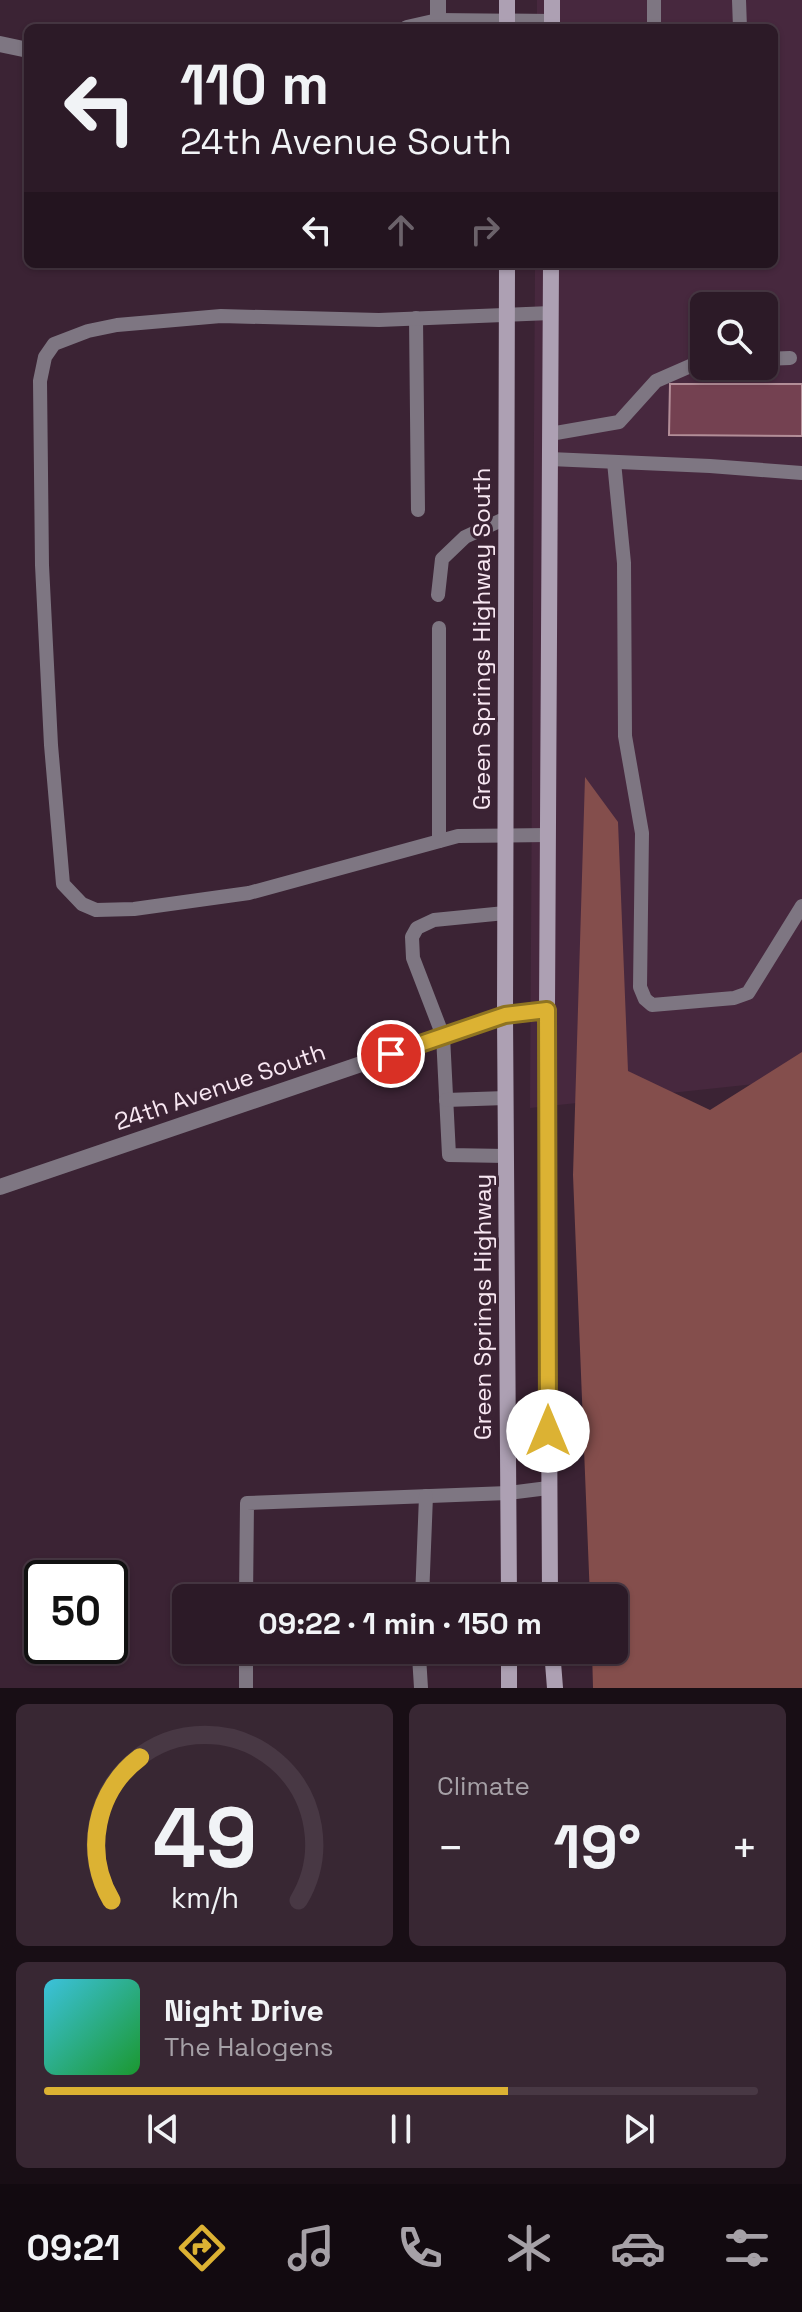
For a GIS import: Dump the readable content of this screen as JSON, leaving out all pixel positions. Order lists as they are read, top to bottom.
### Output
{
  "streets": {
    "main road": ["Green Springs Highway South", "Green Springs Highway"],
    "street": ["24th Avenue South"]
  },
  "crossings": [
    ["Green Springs Highway South", "24th Avenue South"],
    ["Green Springs Highway South", "Green Springs Highway"],
    ["24th Avenue South", "Green Springs Highway"]
  ],
  "page": {
    "turn": ["110 m", "24th Avenue South"],
    "limit": "50",
    "trip": "09:22 · 1 min · 150 m",
    "tile": "Climate",
    "heat": ["−", "19°", "+"],
    "song": ["Night Drive", "The Halogens"],
    "tabs": "09:21",
    "gauge": ["49", "km/h"]
  }
}
